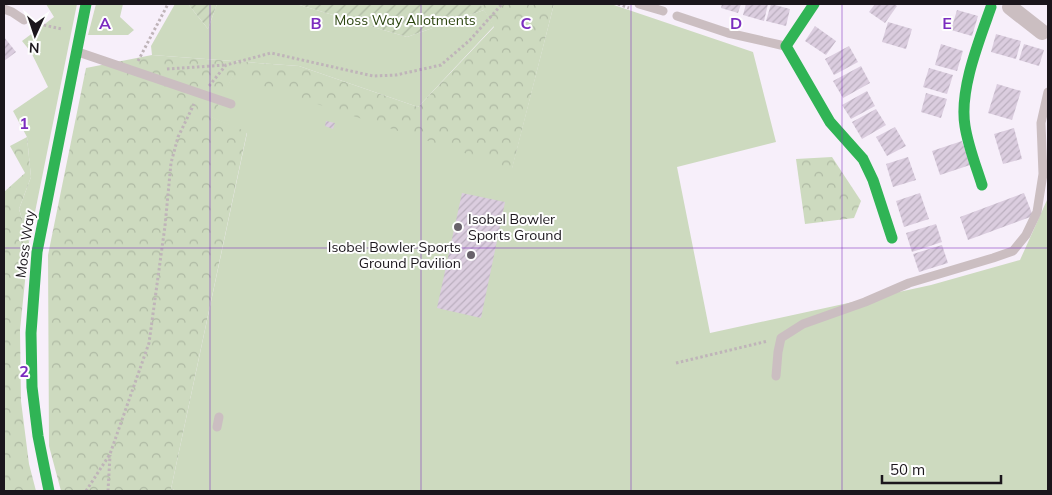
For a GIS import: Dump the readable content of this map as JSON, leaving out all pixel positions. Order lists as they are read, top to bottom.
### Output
{
  "streets": {
    "street": ["Moss Way"]
  },
  "parks": ["Moss Way Allotments"],
  "places": ["Isobel Bowler Sports Ground", "Isobel Bowler Sports Ground Pavilion"],
  "scale_bar": "50 m",
  "north": "bottom",
  "grid": {
    "columns": [
      "A",
      "B",
      "C",
      "D",
      "E"
    ],
    "rows": ["1", "2"]
  }
}
